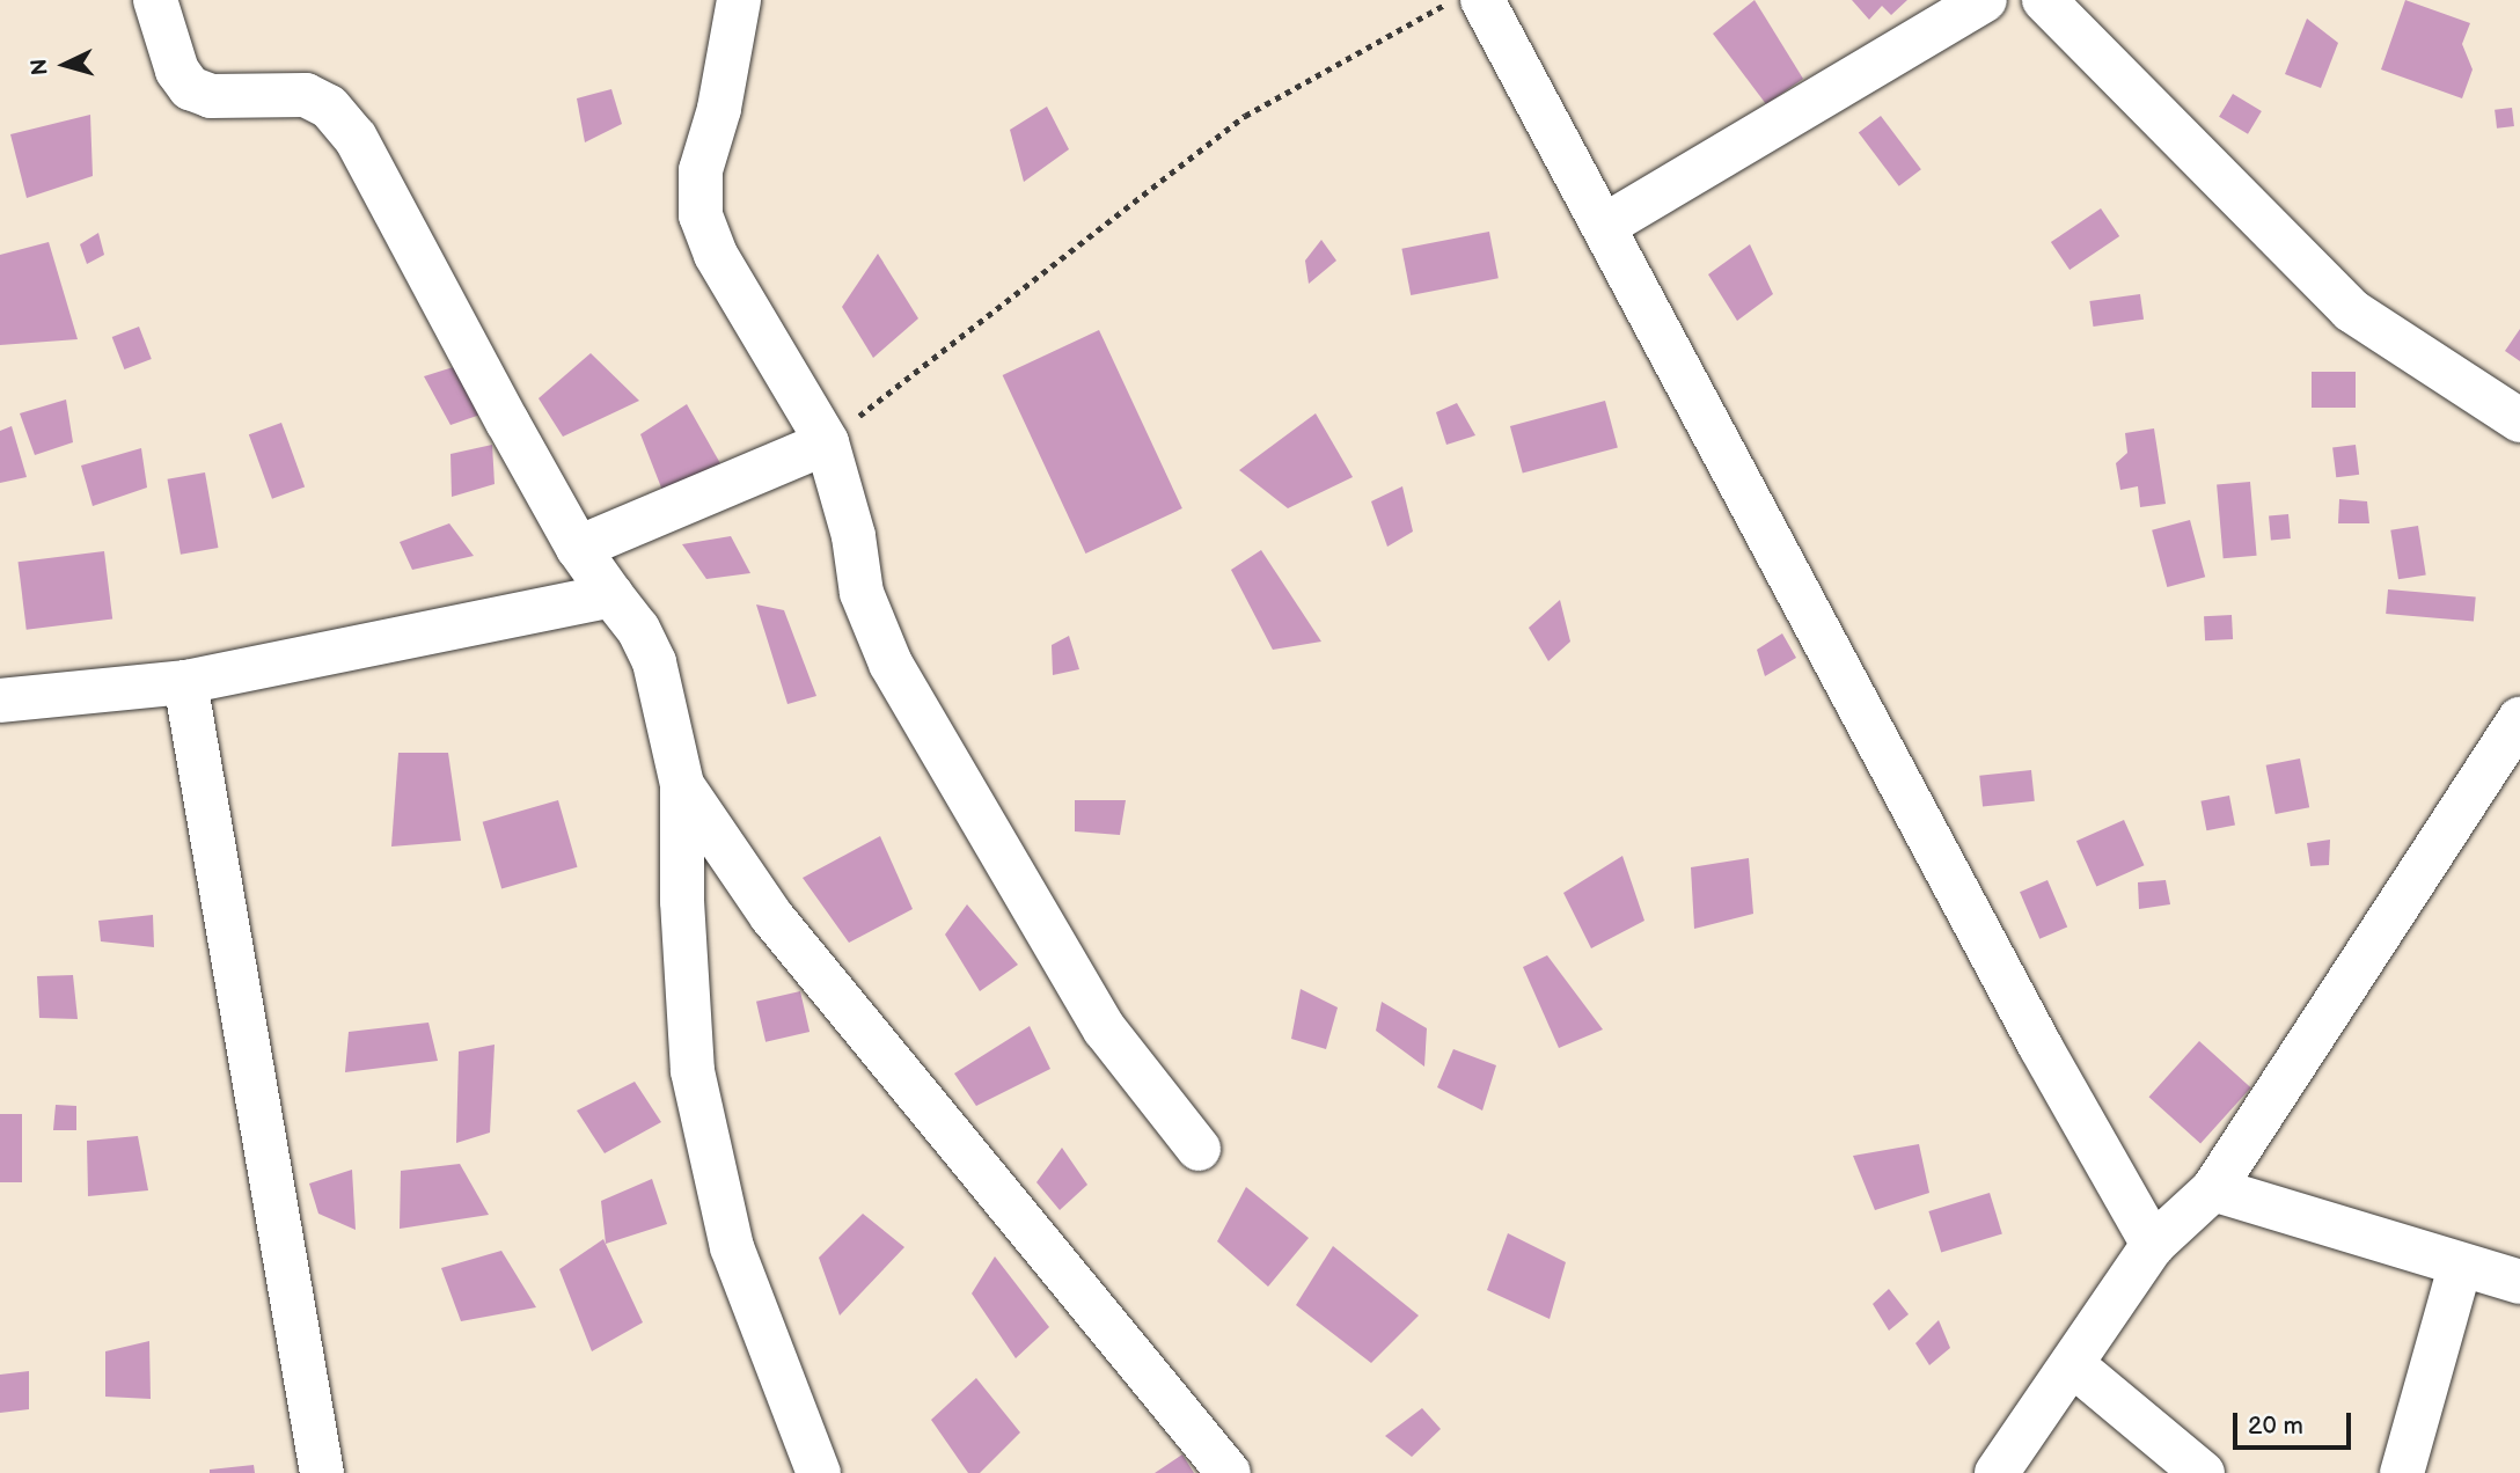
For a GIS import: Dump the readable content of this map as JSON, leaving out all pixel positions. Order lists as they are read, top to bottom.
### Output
{
  "scale_bar": "20 m",
  "north": "left"
}
